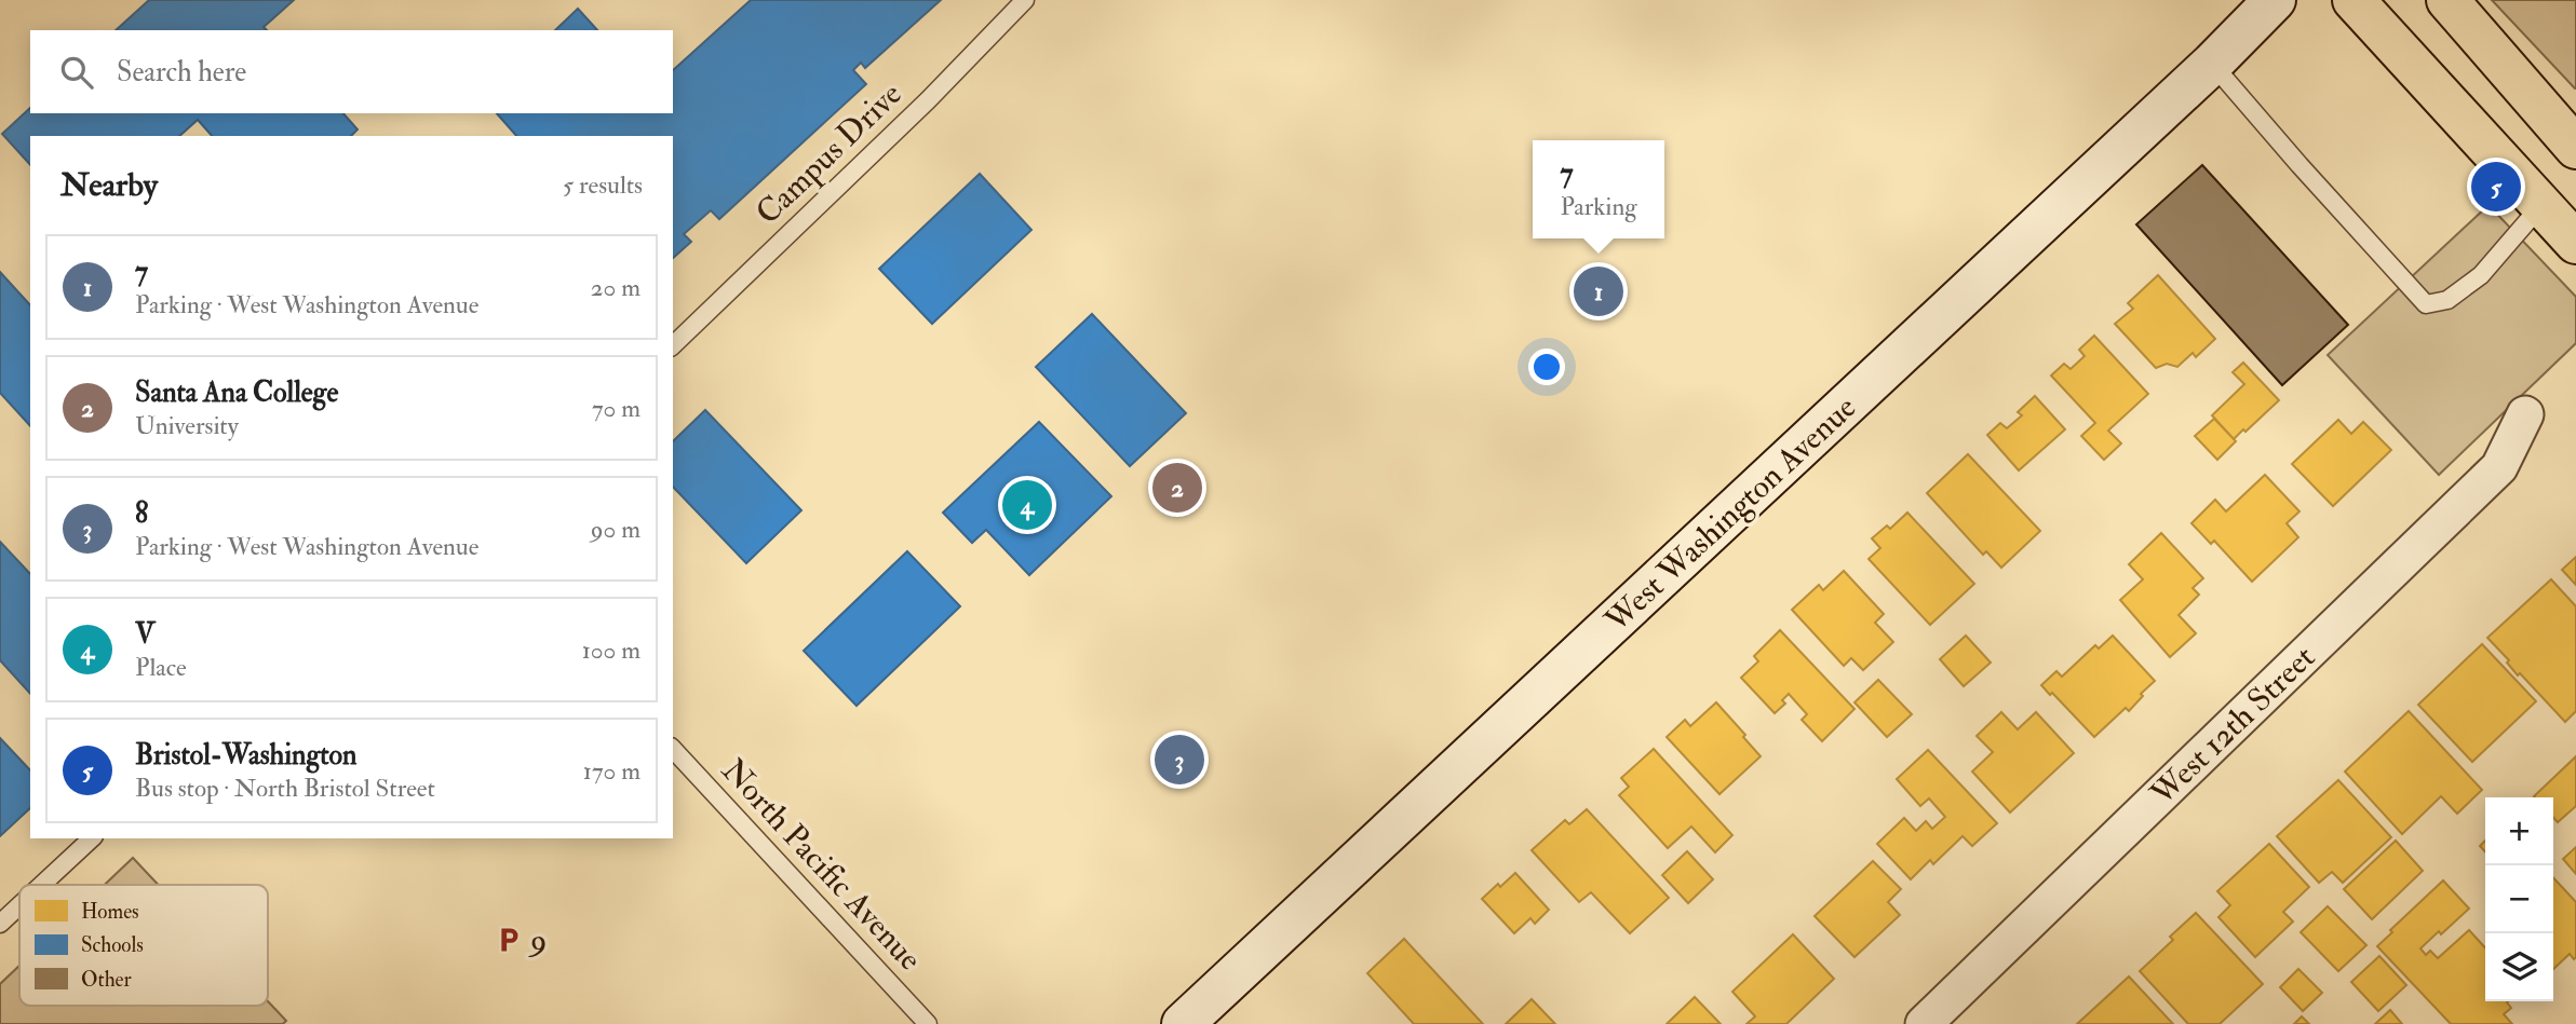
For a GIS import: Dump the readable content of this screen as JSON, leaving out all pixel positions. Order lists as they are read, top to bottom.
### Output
{
  "streets": {
    "street": ["West Washington Avenue", "West 12th Street"],
    "lane": ["Campus Drive", "North Pacific Avenue"]
  },
  "places": {
    "parking": ["9"]
  },
  "legend": ["Homes", "Schools", "Other"],
  "page": {
    "search": "Search here",
    "heading": ["Nearby", "5 results"],
    "popup": ["7", "Parking"],
    "pins": [
      "5",
      "1",
      "2",
      "4",
      "3"
    ],
    "list": [
      {
        "mark": "1",
        "name": "7",
        "note": "Parking · West Washington Avenue",
        "value": "20 m"
      },
      {
        "mark": "2",
        "name": "Santa Ana College",
        "note": "University",
        "value": "70 m"
      },
      {
        "mark": "3",
        "name": "8",
        "note": "Parking · West Washington Avenue",
        "value": "90 m"
      },
      {
        "mark": "4",
        "name": "V",
        "note": "Place",
        "value": "100 m"
      },
      {
        "mark": "5",
        "name": "Bristol-Washington",
        "note": "Bus stop · North Bristol Street",
        "value": "170 m"
      }
    ],
    "map_buttons": ["+", "−"]
  }
}
